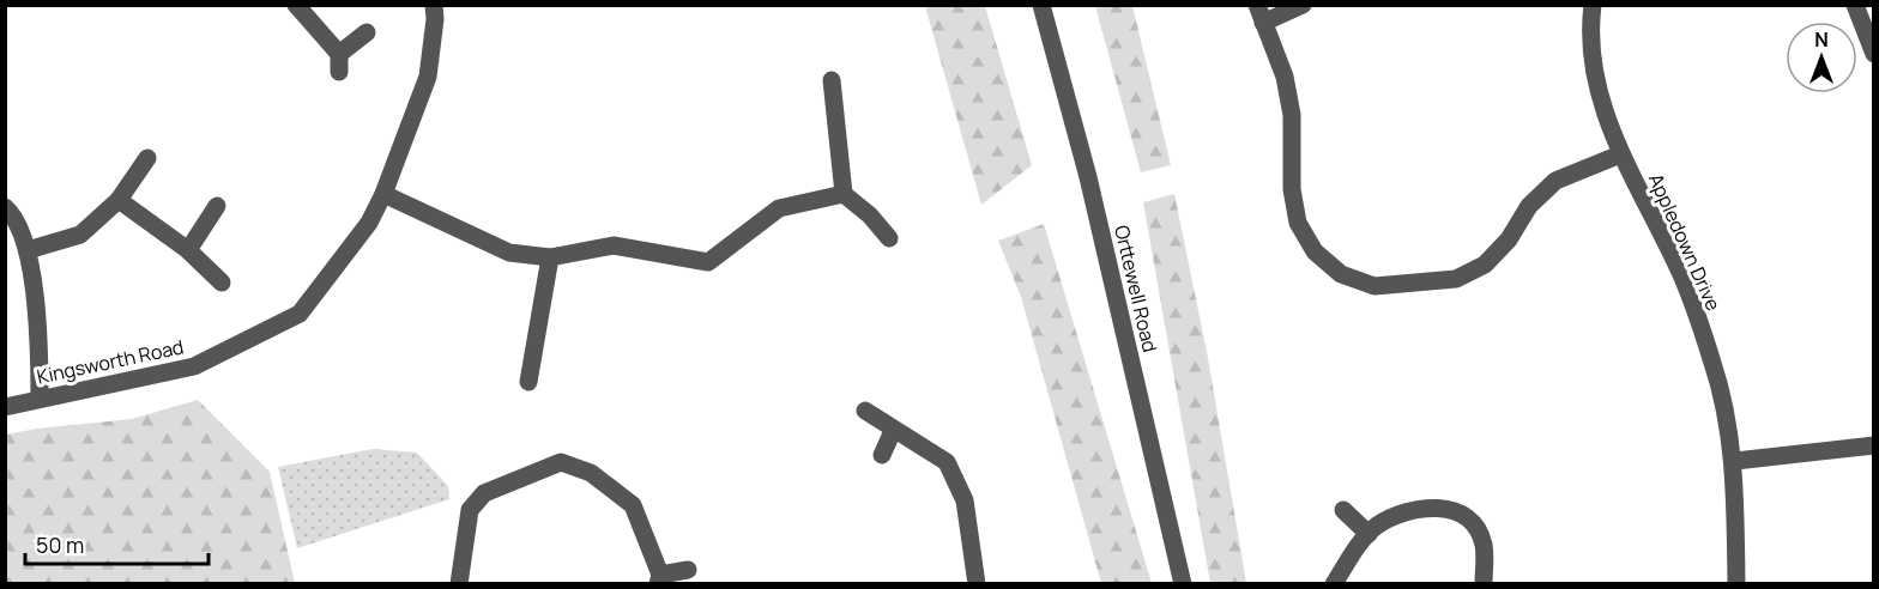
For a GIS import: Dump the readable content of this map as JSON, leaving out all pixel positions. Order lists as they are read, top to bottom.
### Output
{
  "streets": {
    "street": ["Appledown Drive", "Orttewell Road", "Kingsworth Road"]
  },
  "scale_bar": "50 m",
  "north": "top"
}
